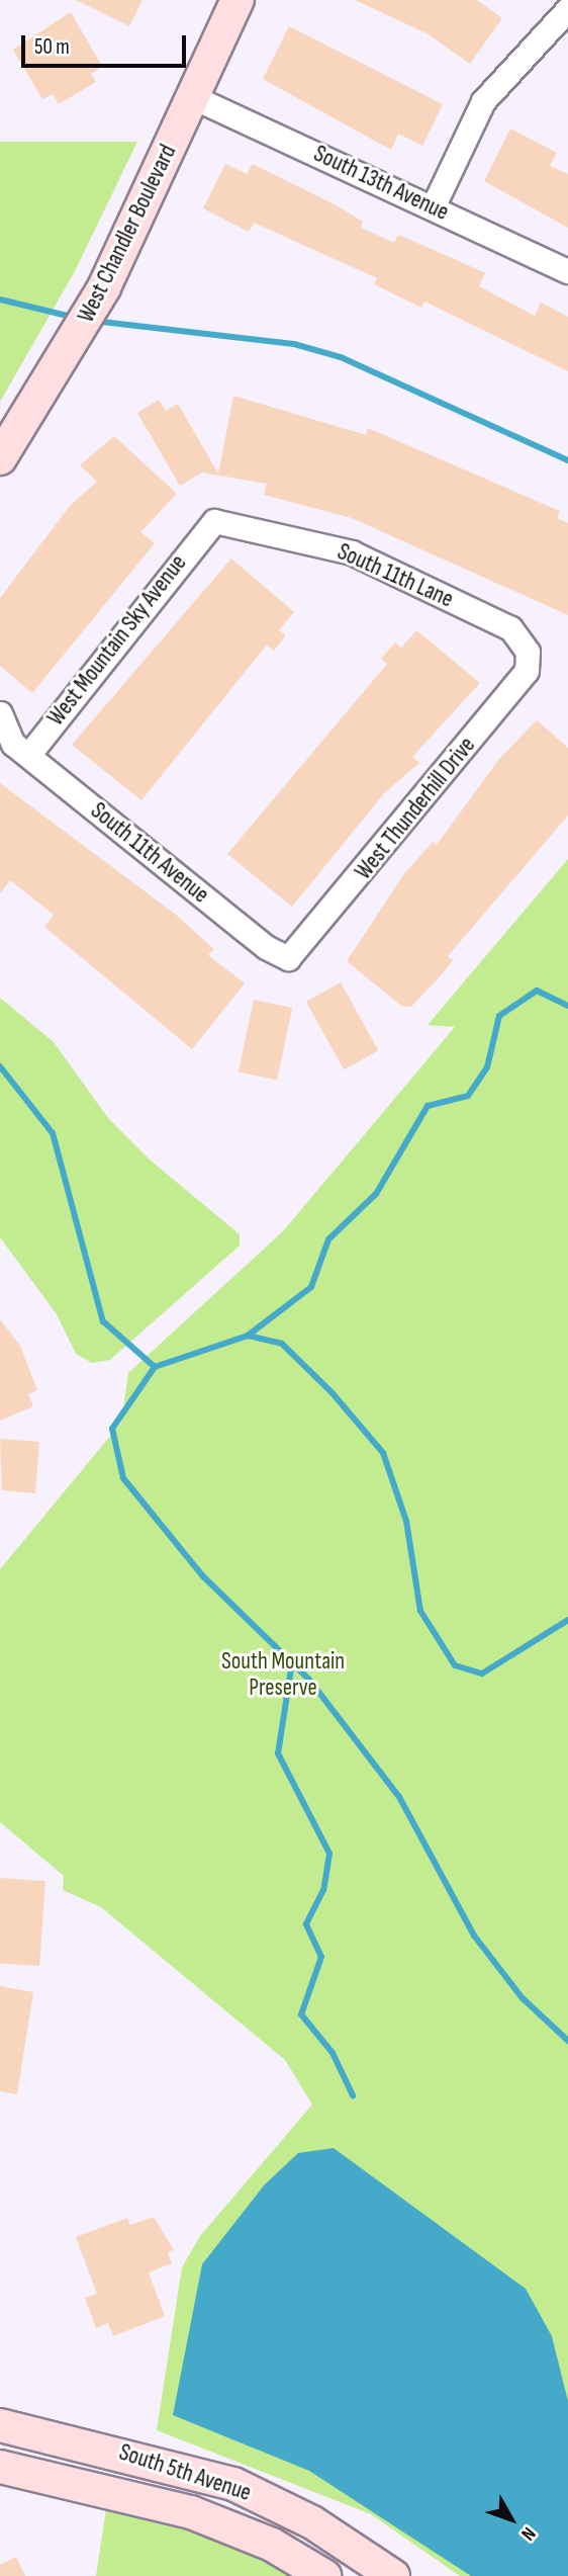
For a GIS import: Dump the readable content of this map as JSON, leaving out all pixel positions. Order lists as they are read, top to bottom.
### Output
{
  "streets": {
    "street": [
      "South 13th Avenue",
      "West Chandler Boulevard",
      "South 11th Lane",
      "West Mountain Sky Avenue",
      "West Thunderhill Drive",
      "South 11th Avenue",
      "South 5th Avenue"
    ]
  },
  "crossings": [
    ["South 13th Avenue", "West Chandler Boulevard"],
    ["South 11th Lane", "West Mountain Sky Avenue"],
    ["South 11th Lane", "West Thunderhill Drive"],
    ["West Mountain Sky Avenue", "South 11th Avenue"],
    ["West Thunderhill Drive", "South 11th Avenue"]
  ],
  "parks": ["South Mountain Preserve"],
  "scale_bar": "50 m",
  "north": "bottom right"
}
